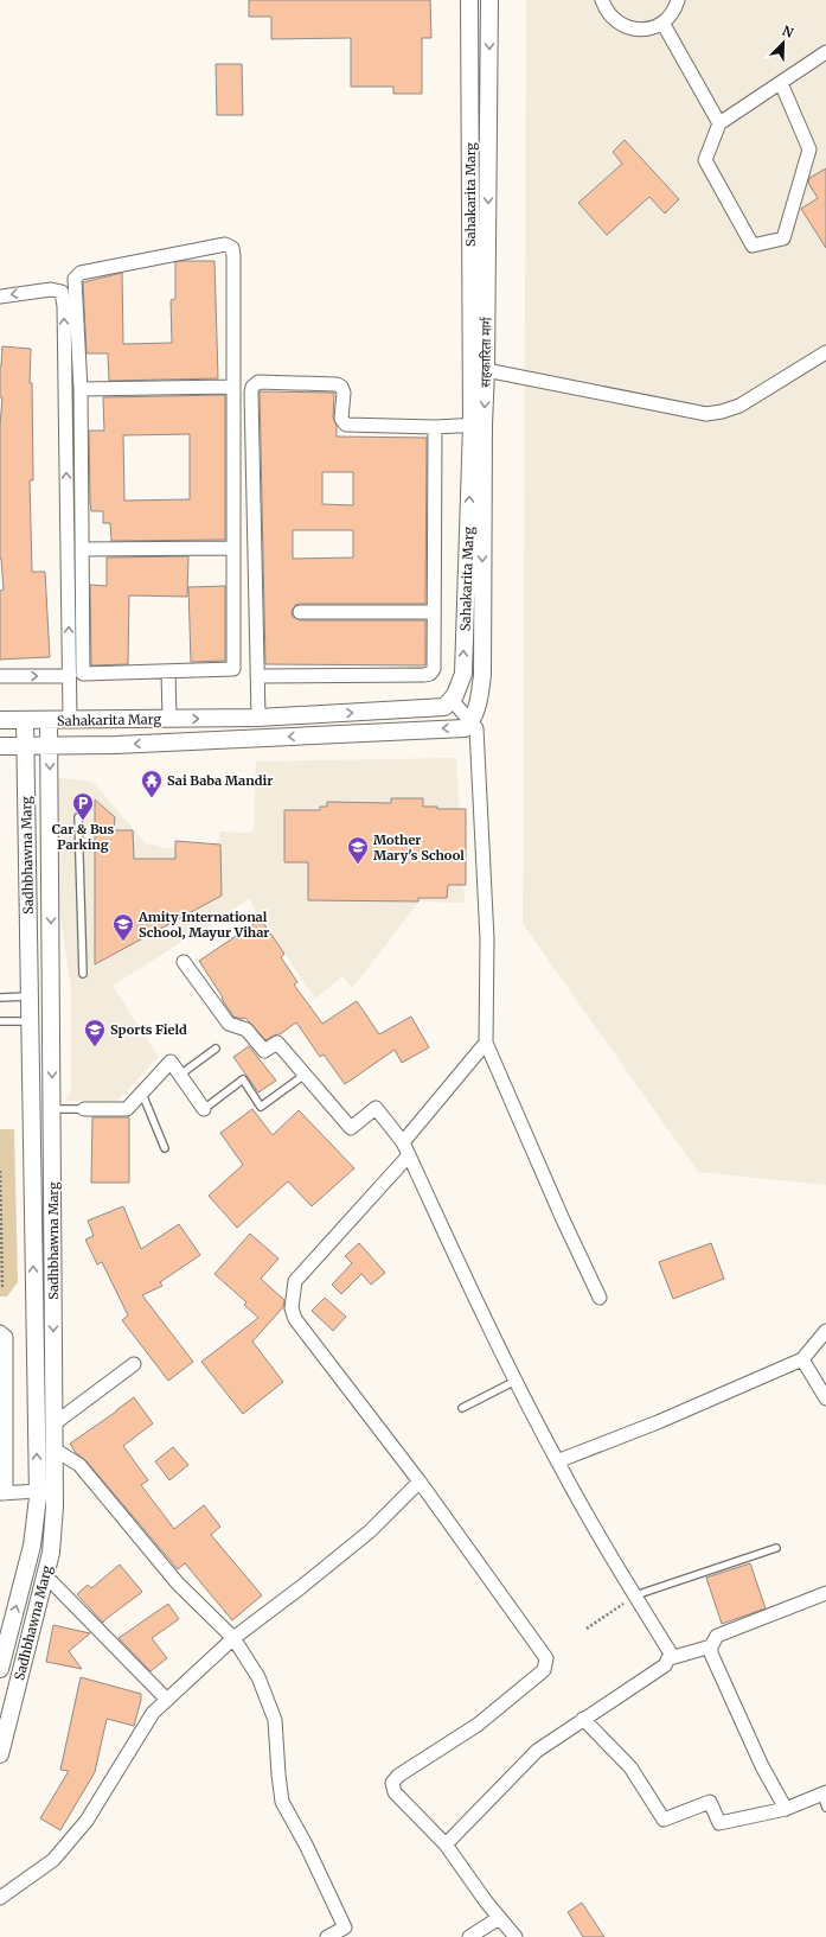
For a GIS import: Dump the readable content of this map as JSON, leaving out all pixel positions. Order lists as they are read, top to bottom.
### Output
{
  "streets": {
    "street": ["Sahakarita Marg", "सहकारिता मार्ग", "Sadhbhawna Marg"]
  },
  "crossings": [
    ["Sahakarita Marg", "सहकारिता मार्ग"],
    ["Sahakarita Marg", "Sadhbhawna Marg"]
  ],
  "one_way": ["सहकारिता मार्ग"],
  "places": {
    "temple": ["Sai Baba Mandir"],
    "parking": ["Car & Bus Parking"],
    "school or university": ["Mother Mary's School", "Amity International School, Mayur Vihar", "Sports Field"]
  },
  "north": "top right"
}
